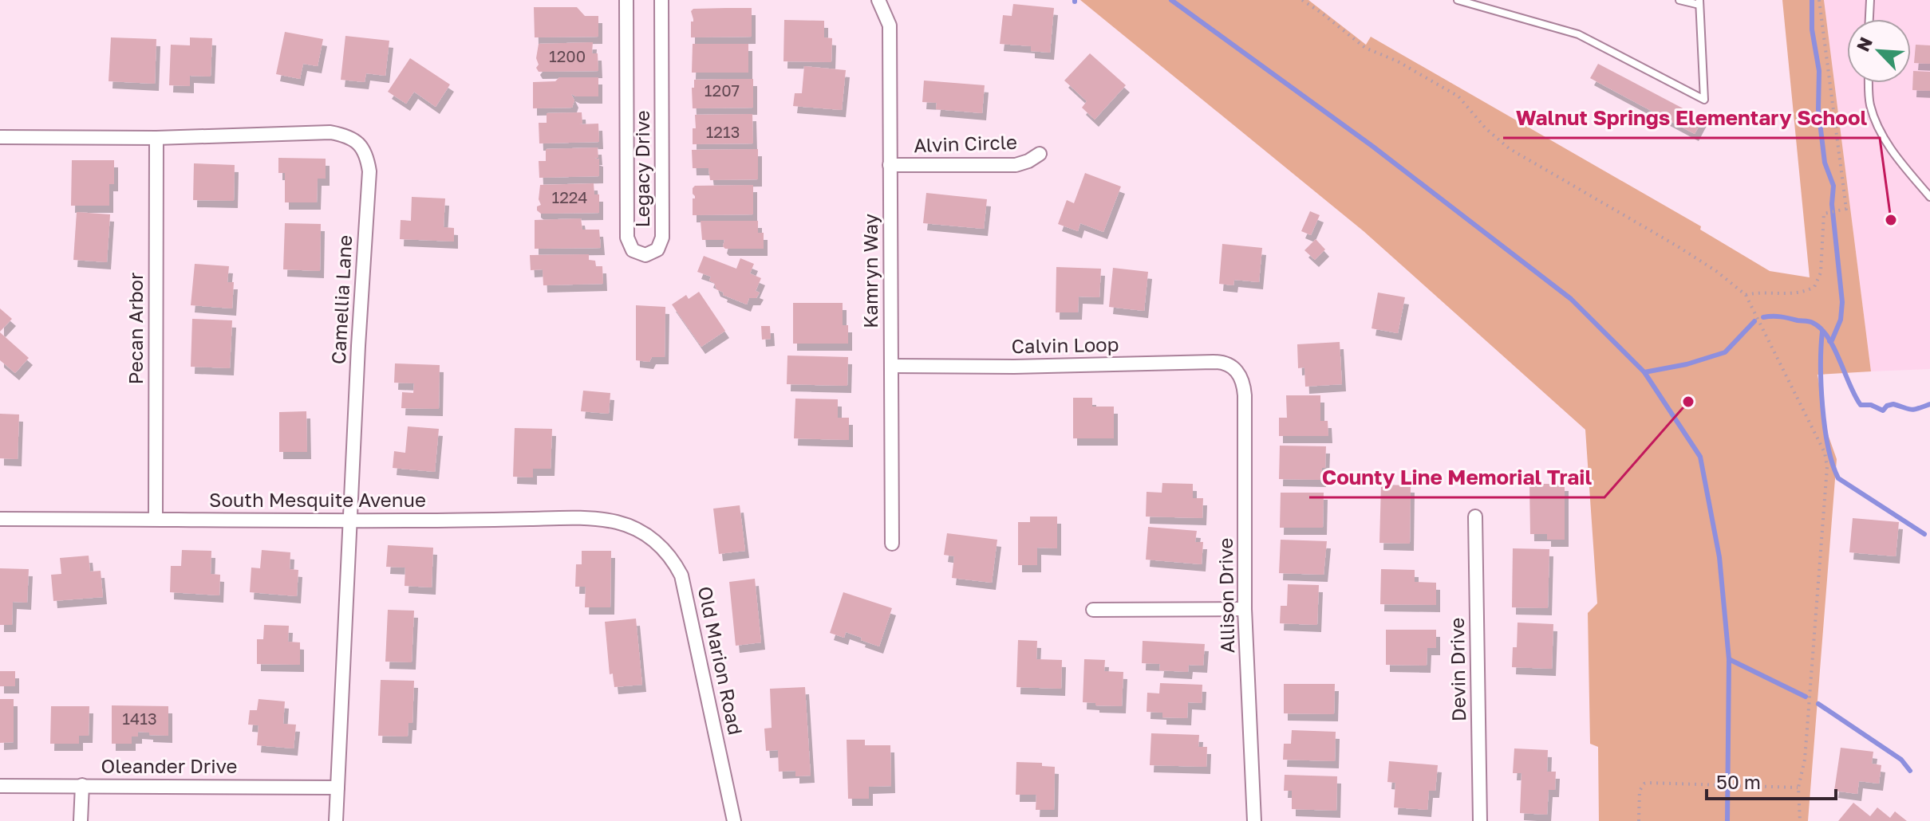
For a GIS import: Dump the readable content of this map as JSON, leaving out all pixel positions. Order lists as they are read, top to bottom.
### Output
{
  "streets": {
    "street": [
      "Alvin Circle",
      "Legacy Drive",
      "Kamryn Way",
      "Camellia Lane",
      "Pecan Arbor",
      "Calvin Loop",
      "South Mesquite Avenue",
      "Allison Drive",
      "Old Marion Road",
      "Devin Drive",
      "Oleander Drive"
    ]
  },
  "crossings": [
    ["Alvin Circle", "Kamryn Way"],
    ["Kamryn Way", "Calvin Loop"],
    ["Camellia Lane", "Pecan Arbor"],
    ["Camellia Lane", "South Mesquite Avenue"],
    ["Camellia Lane", "Oleander Drive"],
    ["Pecan Arbor", "South Mesquite Avenue"],
    ["Calvin Loop", "Allison Drive"],
    ["South Mesquite Avenue", "Old Marion Road"]
  ],
  "places": ["Walnut Springs Elementary School", "County Line Memorial Trail"],
  "house_numbers": [
    "1200",
    "1207",
    "1213",
    "1224",
    "1413"
  ],
  "scale_bar": "50 m",
  "north": "top left"
}
